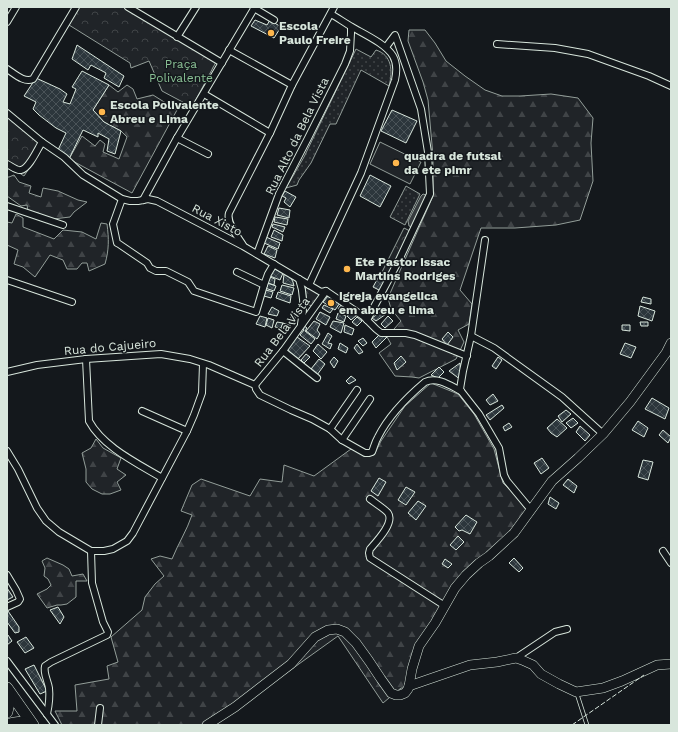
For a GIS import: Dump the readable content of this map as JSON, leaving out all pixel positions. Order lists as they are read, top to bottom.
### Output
{
  "streets": {
    "street": [
      "Rua Alto da Bela Vista",
      "Rua Xisto",
      "Rua Bela Vista",
      "Rua do Cajueiro"
    ]
  },
  "crossings": [
    ["Rua Bela Vista", "Rua do Cajueiro"]
  ],
  "parks": ["Praça Polivalente"],
  "places": [
    "Escola Paulo Freire",
    "Escola Polivalente Abreu e Lima",
    "quadra de futsal da ete pimr",
    "Ete Pastor issac Martins Rodriges",
    "Igreja evangelica em abreu e lima"
  ]
}
